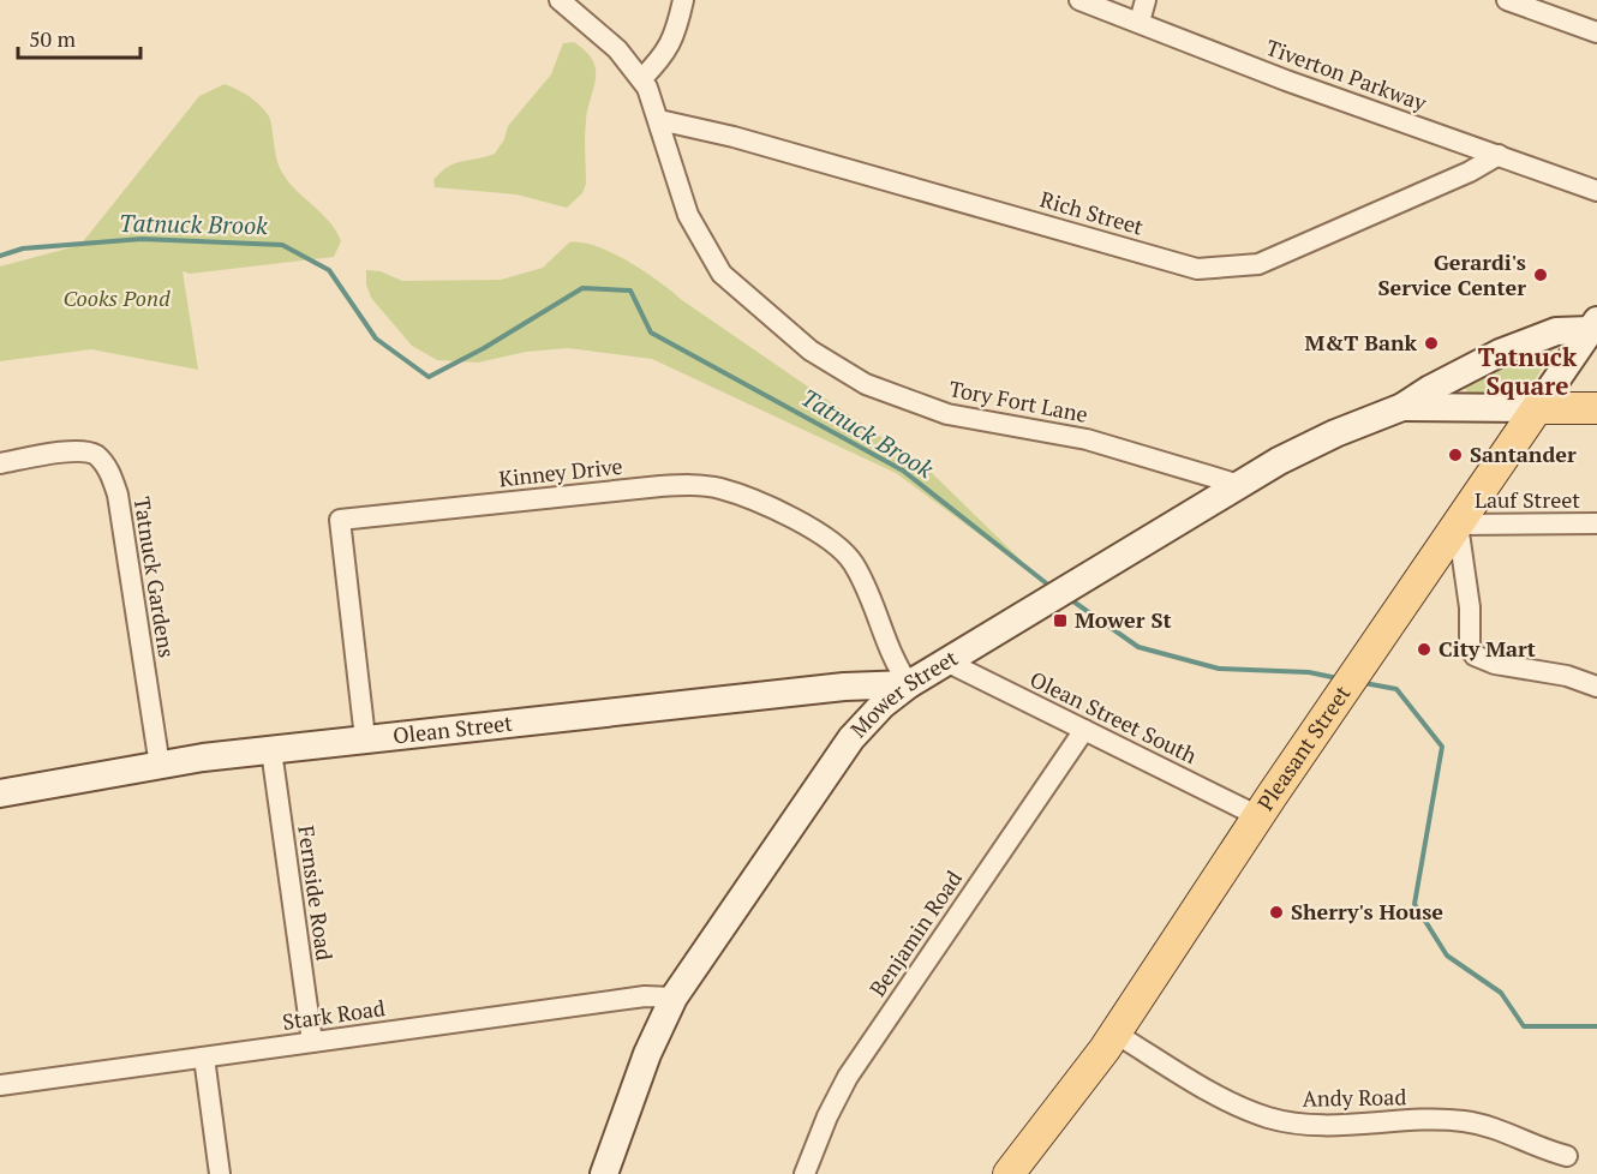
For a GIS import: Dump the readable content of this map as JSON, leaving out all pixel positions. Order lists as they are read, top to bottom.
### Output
{
  "streets": {
    "main road": ["Pleasant Street"],
    "street": [
      "Tiverton Parkway",
      "Rich Street",
      "Tory Fort Lane",
      "Kinney Drive",
      "Lauf Street",
      "Tatnuck Gardens",
      "Mower Street",
      "Olean Street South",
      "Olean Street",
      "Fernside Road",
      "Benjamin Road",
      "Stark Road",
      "Andy Road"
    ]
  },
  "crossings": [
    ["Tiverton Parkway", "Rich Street"],
    ["Rich Street", "Tory Fort Lane"],
    ["Tory Fort Lane", "Mower Street"],
    ["Kinney Drive", "Mower Street"],
    ["Kinney Drive", "Olean Street"],
    ["Lauf Street", "Pleasant Street"],
    ["Tatnuck Gardens", "Olean Street"],
    ["Mower Street", "Olean Street South"],
    ["Mower Street", "Olean Street"],
    ["Mower Street", "Pleasant Street"],
    ["Mower Street", "Stark Road"],
    ["Olean Street South", "Pleasant Street"],
    ["Olean Street South", "Benjamin Road"],
    ["Olean Street", "Fernside Road"],
    ["Pleasant Street", "Andy Road"],
    ["Fernside Road", "Stark Road"]
  ],
  "districts": ["Tatnuck Square"],
  "water": ["Tatnuck Brook"],
  "parks": ["Cooks Pond"],
  "places": {
    "other": [
      "Gerardi's Service Center",
      "M&T Bank",
      "Santander",
      "City Mart",
      "Sherry's House"
    ],
    "transit": ["Mower St"]
  },
  "scale_bar": "50 m"
}
